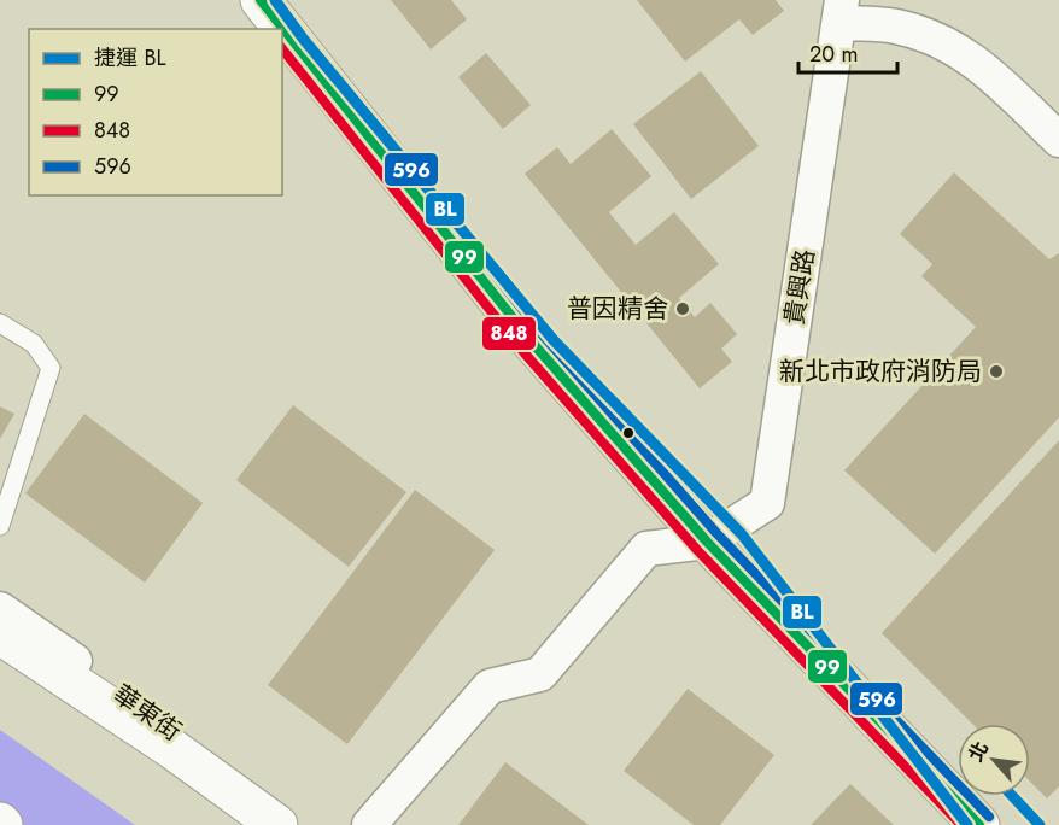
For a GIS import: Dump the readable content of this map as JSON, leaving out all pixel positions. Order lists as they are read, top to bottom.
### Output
{
  "streets": {
    "street": ["貴興路", "華東街"]
  },
  "places": ["普因精舍", "新北市政府消防局"],
  "lines": [
    "metro line BL",
    "transit line 99",
    "transit line 596",
    "transit line 848"
  ],
  "legend": [
    "捷運 BL",
    "99",
    "848",
    "596"
  ],
  "scale_bar": "20 m",
  "north": "top left"
}
